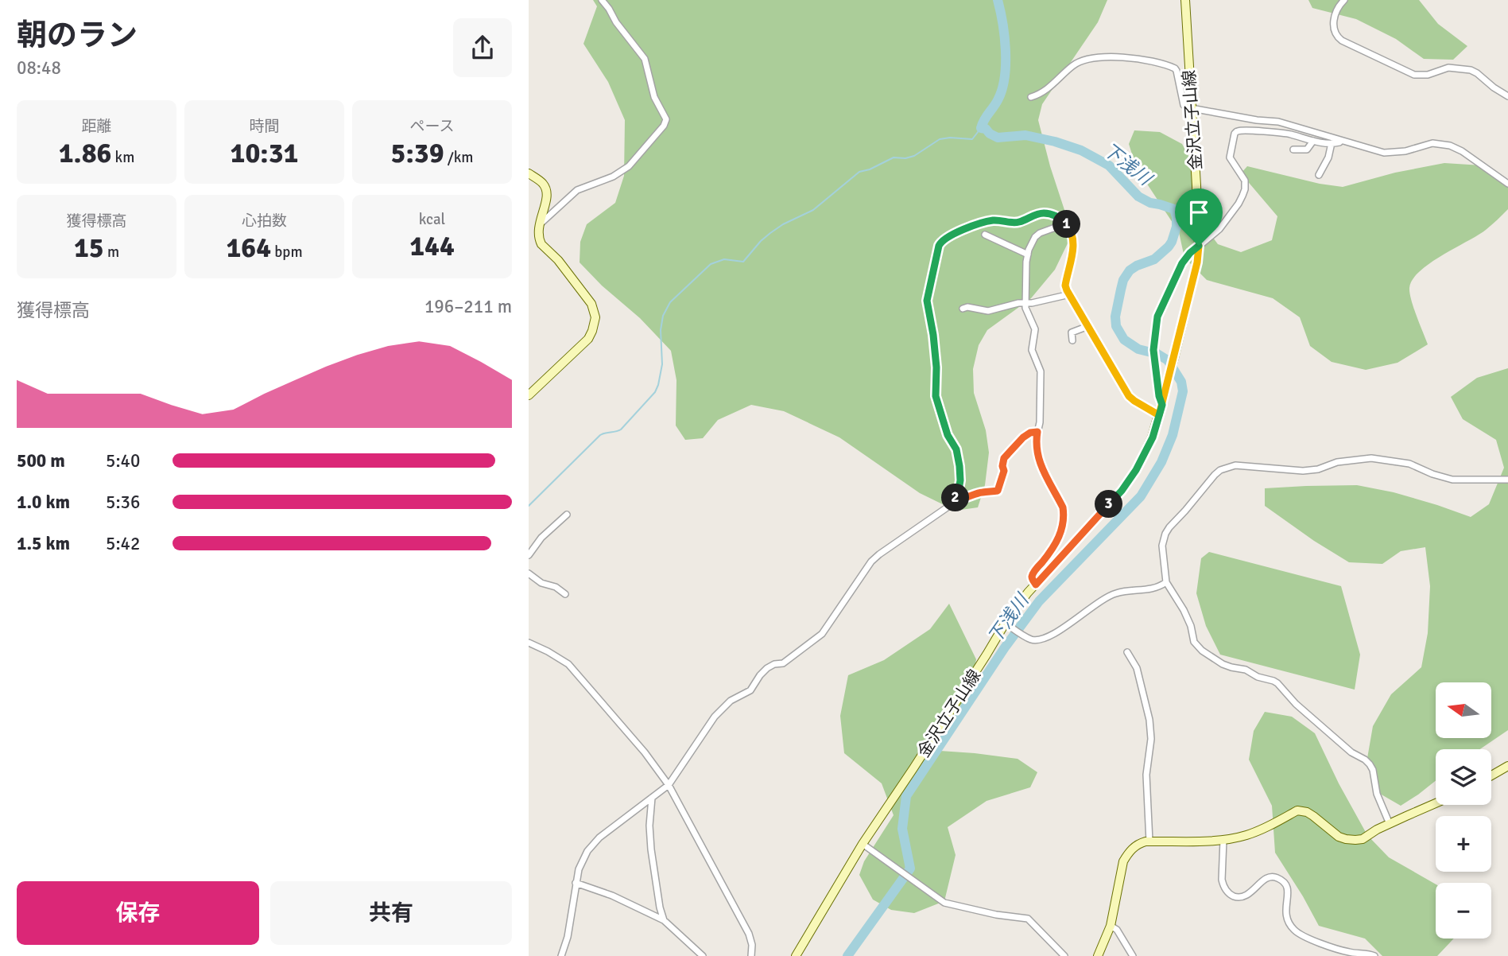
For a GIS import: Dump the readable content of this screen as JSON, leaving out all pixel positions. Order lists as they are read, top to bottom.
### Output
{
  "streets": {
    "street": ["金沢立子山線"]
  },
  "water": ["下浅川"],
  "north": "left",
  "page": {
    "heading": ["朝のラン", "08:48"],
    "stats": [
      ["距離", "1.86 km"],
      ["時間", "10:31"],
      ["ペース", "5:39 /km"],
      ["獲得標高", "15 m"],
      ["心拍数", "164 bpm"],
      ["kcal", "144"]
    ],
    "pins": ["1", "2", "3"],
    "chart": ["獲得標高", "196–211 m"],
    "list": [
      {
        "name": "500 m",
        "note": "5:40"
      },
      {
        "name": "1.0 km",
        "note": "5:36"
      },
      {
        "name": "1.5 km",
        "note": "5:42"
      }
    ],
    "map_buttons": ["+", "−"],
    "buttons": ["保存", "共有"]
  }
}
